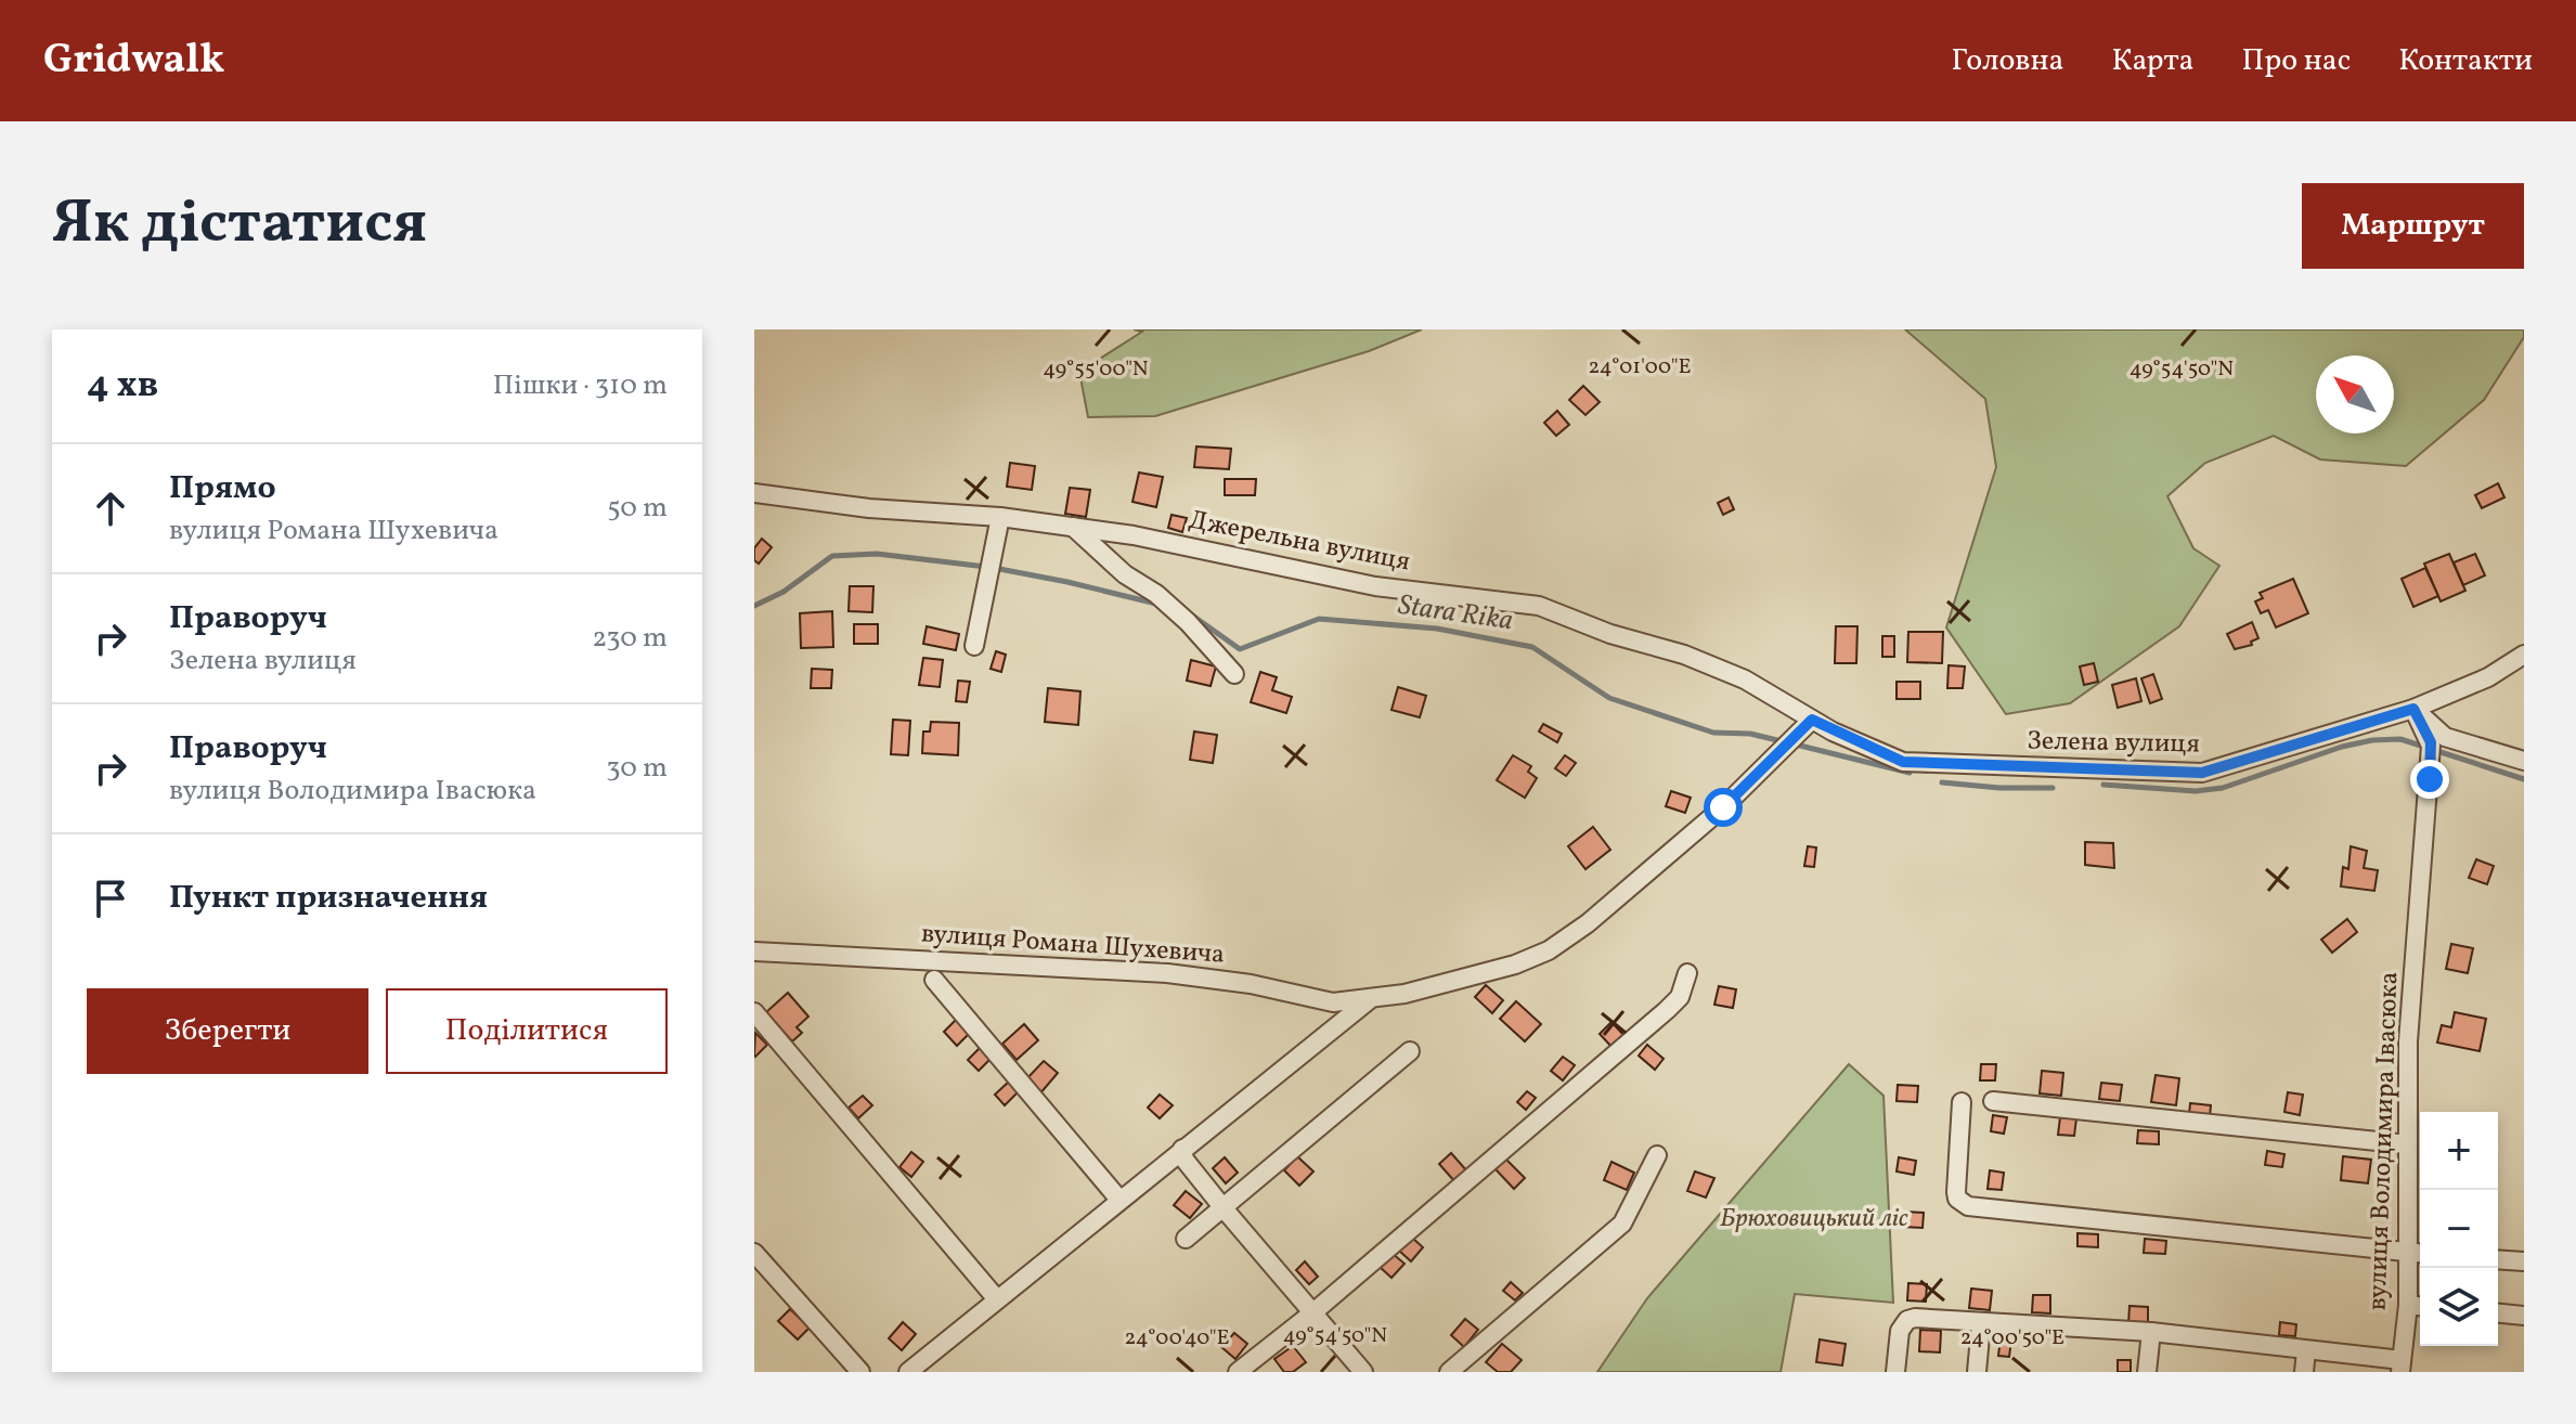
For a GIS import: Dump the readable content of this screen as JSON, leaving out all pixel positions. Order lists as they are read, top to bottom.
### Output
{
  "streets": {
    "street": [
      "Джерельна вулиця",
      "Зелена вулиця",
      "вулиця Романа Шухевича",
      "вулиця Володимира Івасюка"
    ]
  },
  "crossings": [
    ["Джерельна вулиця", "Зелена вулиця"],
    ["Джерельна вулиця", "вулиця Романа Шухевича"],
    ["Зелена вулиця", "вулиця Романа Шухевича"],
    ["Зелена вулиця", "вулиця Володимира Івасюка"]
  ],
  "water": ["Stara Rika"],
  "parks": ["Брюховицький ліс"],
  "north": "top left",
  "page": {
    "header": "Gridwalk",
    "nav": [
      "Головна",
      "Карта",
      "Про нас",
      "Контакти"
    ],
    "title": "Як дістатися",
    "buttons": [
      "Маршрут",
      ["Зберегти", "Поділитися"]
    ],
    "heading": ["4 хв", "Пішки · 310 m"],
    "list": [
      ["Прямо", "вулиця Романа Шухевича", "50 m"],
      ["Праворуч", "Зелена вулиця", "230 m"],
      ["Праворуч", "вулиця Володимира Івасюка", "30 m"],
      "Пункт призначення"
    ],
    "map_buttons": ["+", "−"]
  },
  "coordinates": [
    "24°01'00\"E",
    "49°55'00\"N",
    "49°54'50\"N",
    "24°00'40\"E",
    "24°00'50\"E"
  ]
}
